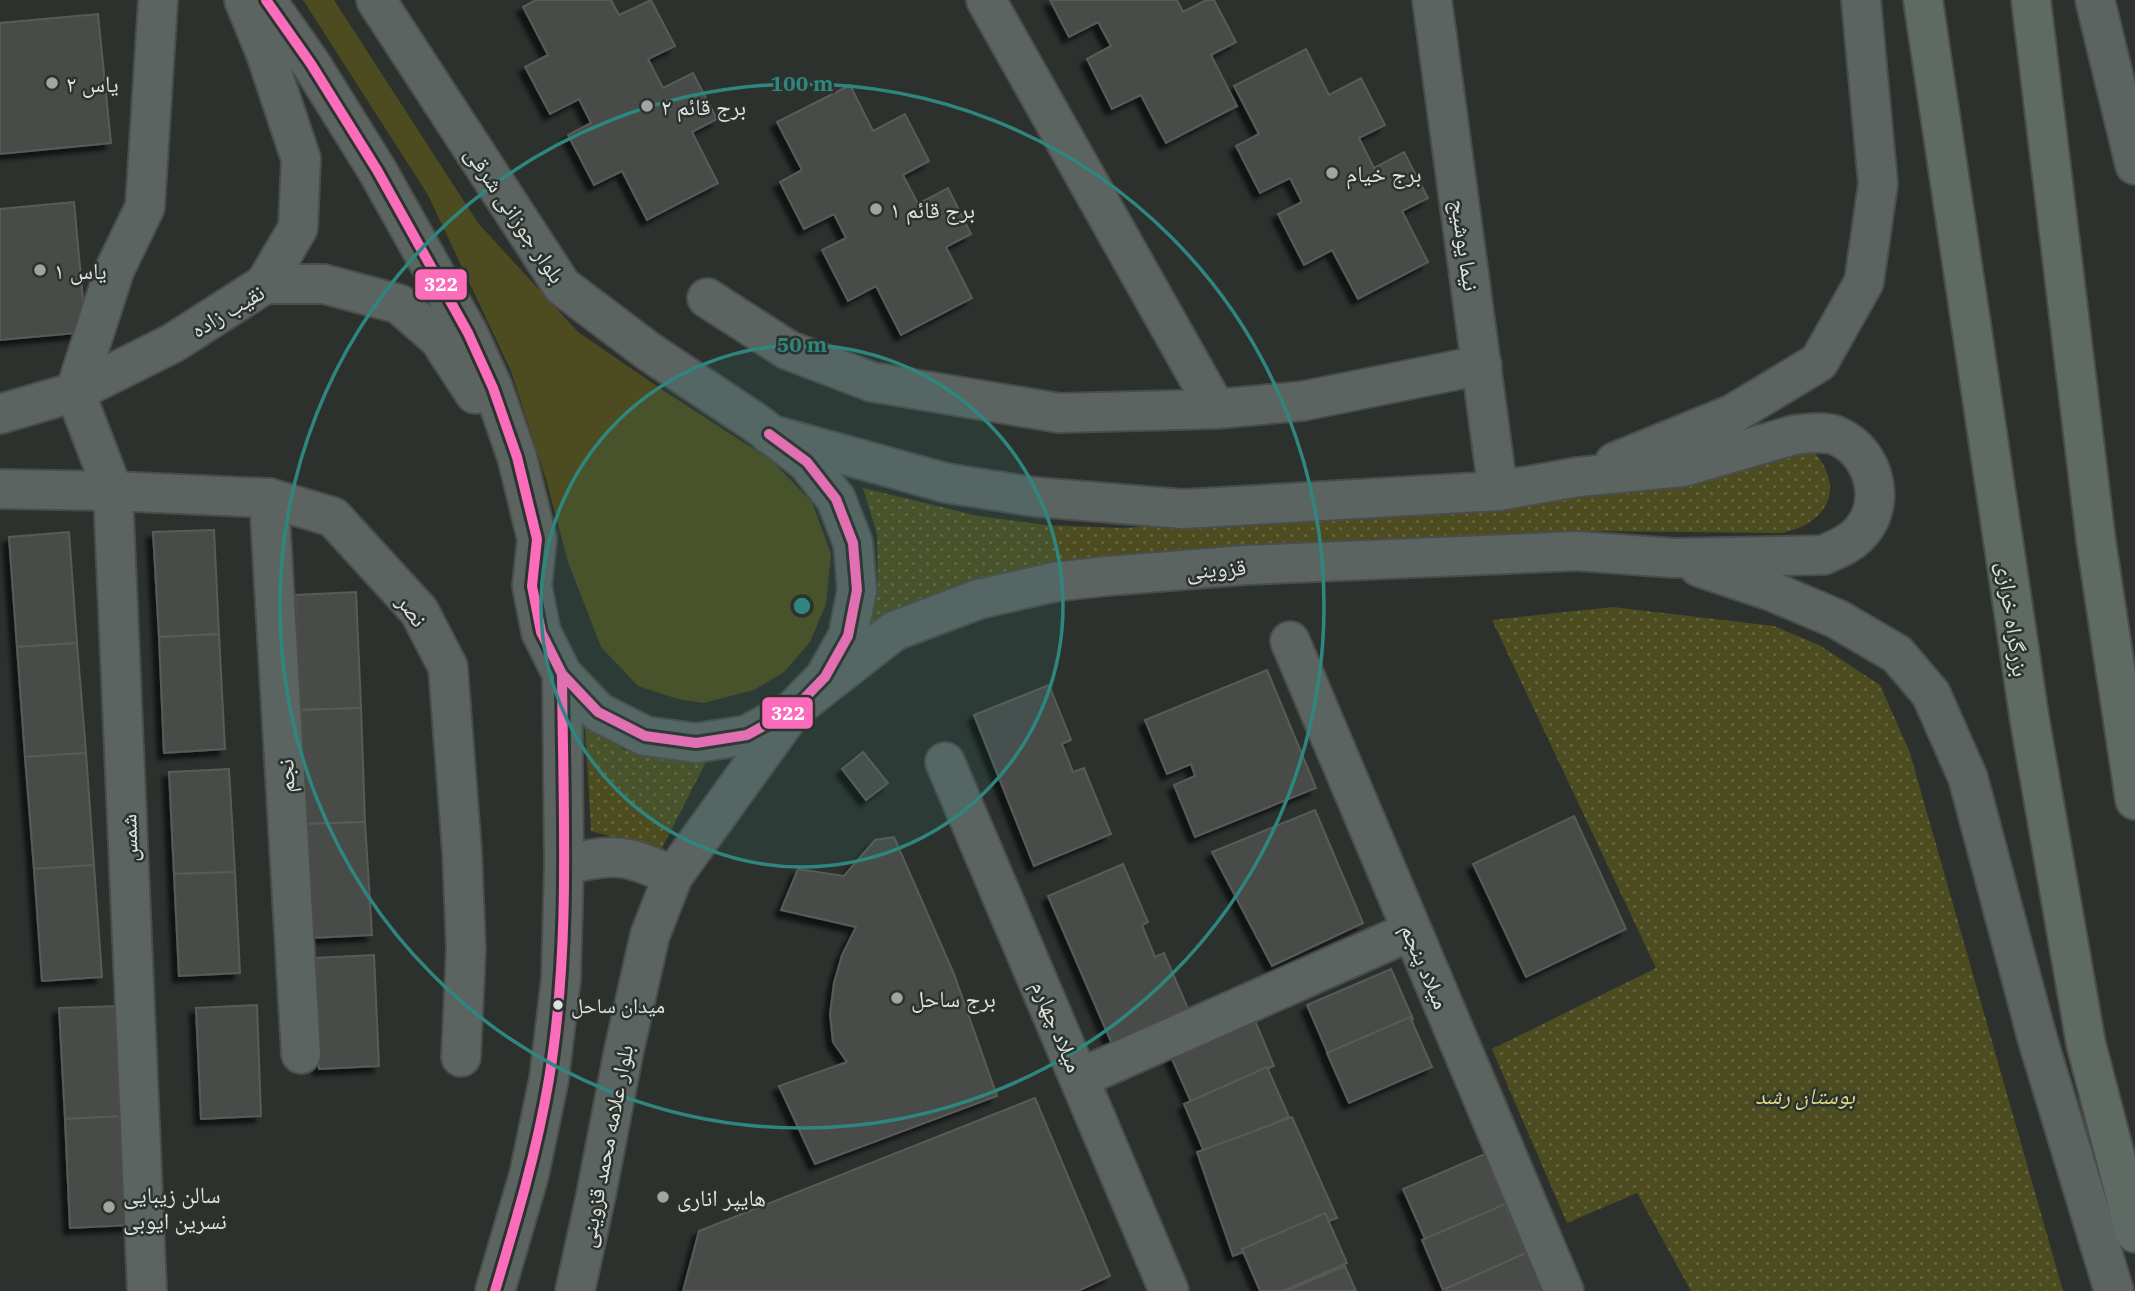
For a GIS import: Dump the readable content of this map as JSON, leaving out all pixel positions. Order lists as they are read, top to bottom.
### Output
{
  "streets": {
    "highway": ["بزرگراه خرازی"],
    "street": [
      "بلوار جوزانی شرقی",
      "نیما یوشیج",
      "نقیب زاده",
      "قزوینی",
      "نصر",
      "نجم",
      "شمس",
      "میلاد پنجم",
      "میلاد چهارم",
      "بلوار علامه محمد قزوینی"
    ]
  },
  "crossings": [
    ["نقیب زاده", "شمس"],
    ["قزوینی", "بلوار علامه محمد قزوینی"],
    ["نصر", "نجم"],
    ["نصر", "شمس"]
  ],
  "parks": ["بوستان رشد"],
  "places": [
    "یاس ۲",
    "برج قائم ۲",
    "برج خیام",
    "برج قائم ۱",
    "یاس ۱",
    "برج ساحل",
    "میدان ساحل",
    "هايپر اناری",
    "سالن زیبایی نسرین ایوبی"
  ],
  "lines": ["transit line 322"],
  "rings": ["100 m", "50 m"]
}
